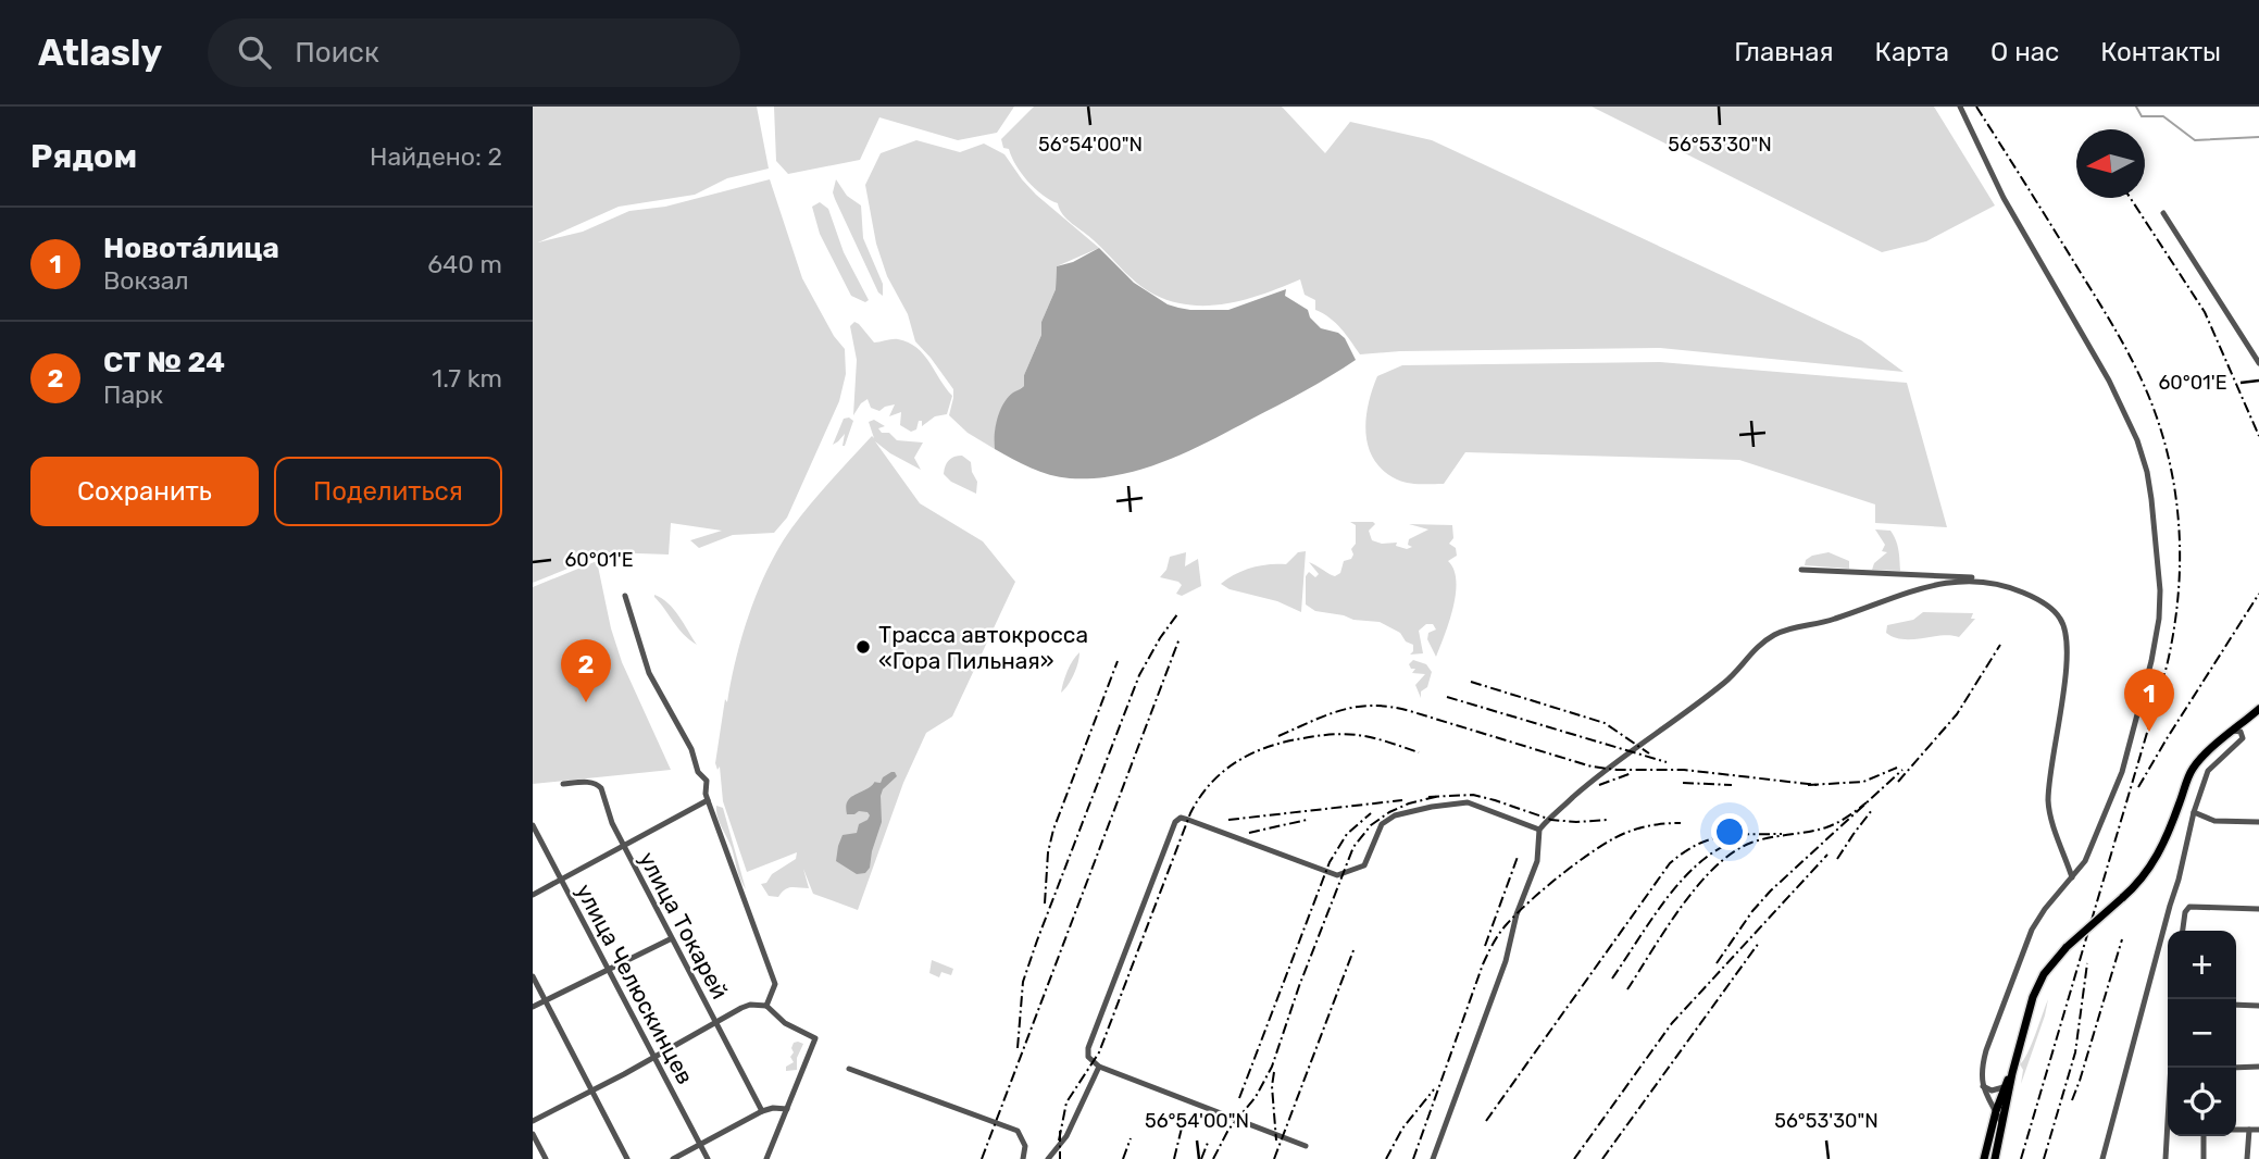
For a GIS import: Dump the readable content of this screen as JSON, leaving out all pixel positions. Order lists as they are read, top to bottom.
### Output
{
  "streets": {
    "street": ["улица Токарей", "улица Челюскинцев"]
  },
  "places": ["Трасса автокросса «Гора Пильная»"],
  "north": "left",
  "page": {
    "header": "Atlasly",
    "search": "Поиск",
    "nav": [
      "Главная",
      "Карта",
      "О нас",
      "Контакты"
    ],
    "heading": ["Рядом", "Найдено: 2"],
    "list": [
      {
        "mark": "1",
        "name": "Новота́лица",
        "note": "Вокзал",
        "value": "640 m"
      },
      {
        "mark": "2",
        "name": "СТ № 24",
        "note": "Парк",
        "value": "1.7 km"
      }
    ],
    "buttons": ["Сохранить", "Поделиться"],
    "pins": ["2", "1"],
    "map_buttons": ["+", "−"]
  },
  "coordinates": ["56°54'00\"N", "56°53'30\"N", "60°01'E"]
}
